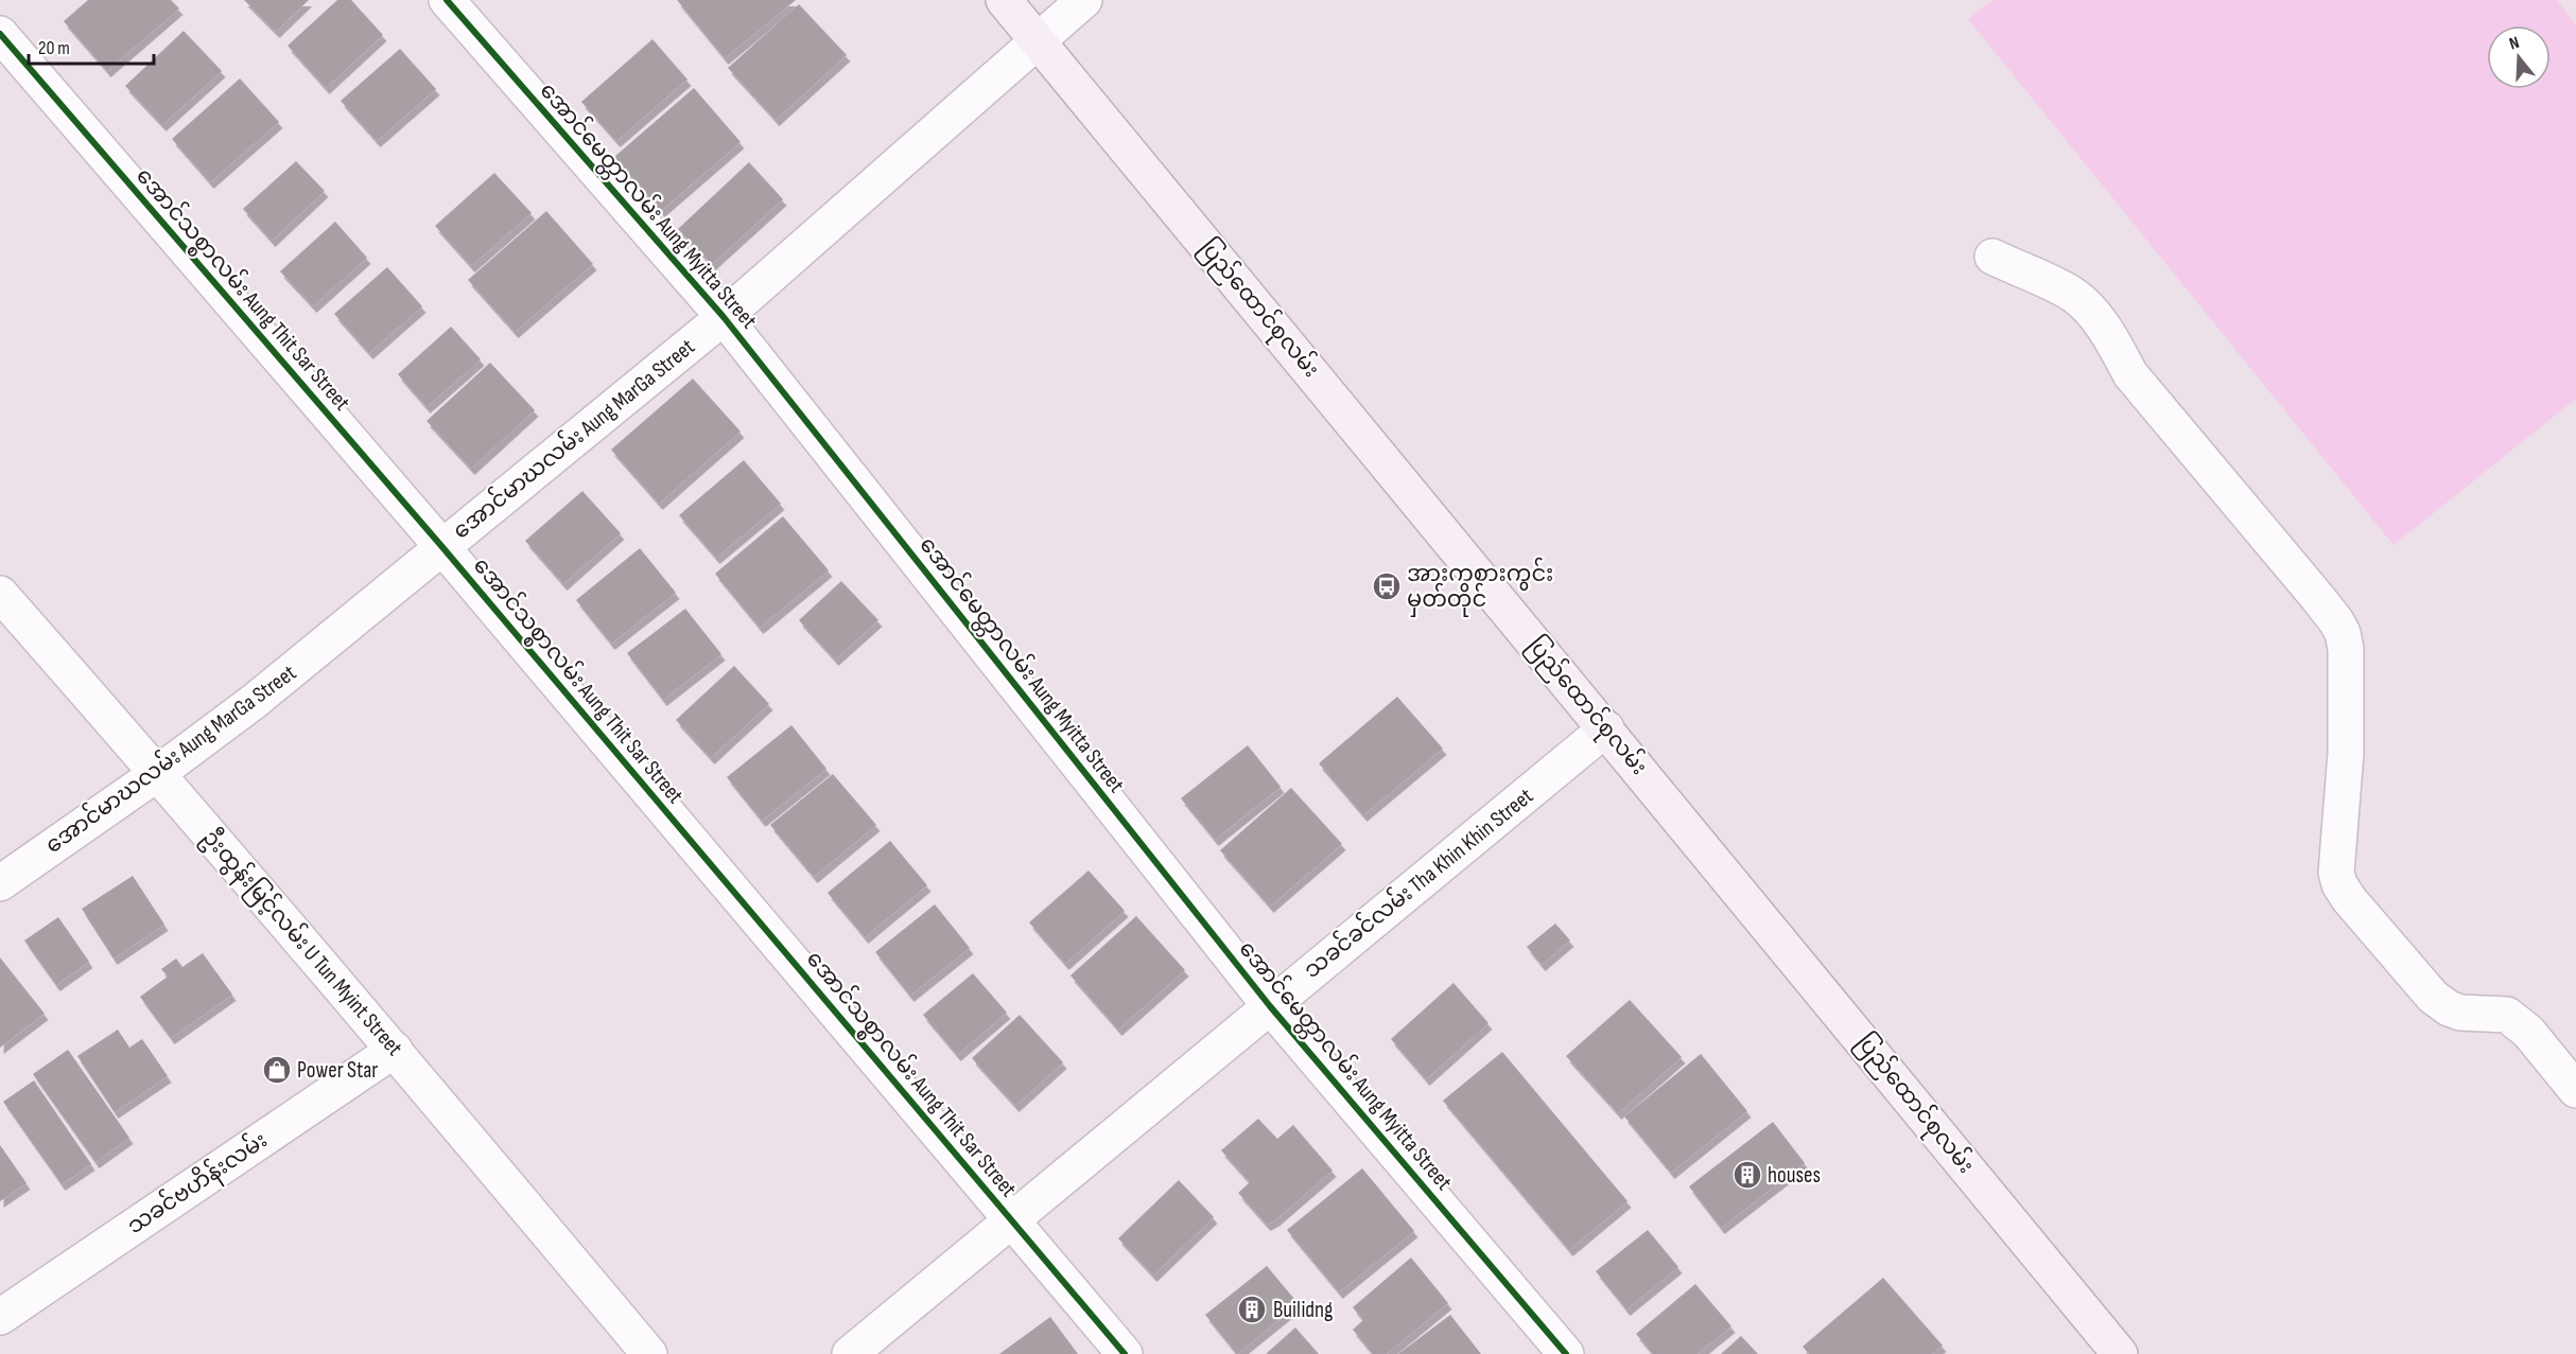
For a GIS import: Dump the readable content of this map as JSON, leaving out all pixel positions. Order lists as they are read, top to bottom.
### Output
{
  "streets": {
    "main road": ["ပြည်ထောင်စုလမ်း"],
    "street": [
      "အောင်မေတ္တာလမ်း Aung Myitta Street",
      "အောင်သစ္စာလမ်း Aung Thit Sar Street",
      "အောင်မာဃလမ်း Aung MarGa Street",
      "သခင်ခင်လမ်း Tha Khin Khin Street",
      "ဦးထွန်းမြင့်လမ်း U Tun Myint Street",
      "သခင်ဗဟိန်းလမ်း"
    ]
  },
  "crossings": [
    ["အောင်မေတ္တာလမ်း Aung Myitta Street", "အောင်မာဃလမ်း Aung MarGa Street"],
    ["အောင်မေတ္တာလမ်း Aung Myitta Street", "သခင်ခင်လမ်း Tha Khin Khin Street"],
    ["အောင်သစ္စာလမ်း Aung Thit Sar Street", "အောင်မာဃလမ်း Aung MarGa Street"],
    ["အောင်သစ္စာလမ်း Aung Thit Sar Street", "သခင်ခင်လမ်း Tha Khin Khin Street"],
    ["ပြည်ထောင်စုလမ်း", "အောင်မာဃလမ်း Aung MarGa Street"],
    ["ပြည်ထောင်စုလမ်း", "သခင်ခင်လမ်း Tha Khin Khin Street"],
    ["အောင်မာဃလမ်း Aung MarGa Street", "ဦးထွန်းမြင့်လမ်း U Tun Myint Street"],
    ["ဦးထွန်းမြင့်လမ်း U Tun Myint Street", "သခင်ဗဟိန်းလမ်း"]
  ],
  "places": {
    "bus stop": ["အားကစားကွင်း မှတ်တိုင်"],
    "shop": ["Power Star"],
    "building": ["houses", "Builidng"]
  },
  "scale_bar": "20 m",
  "north": "top"
}
